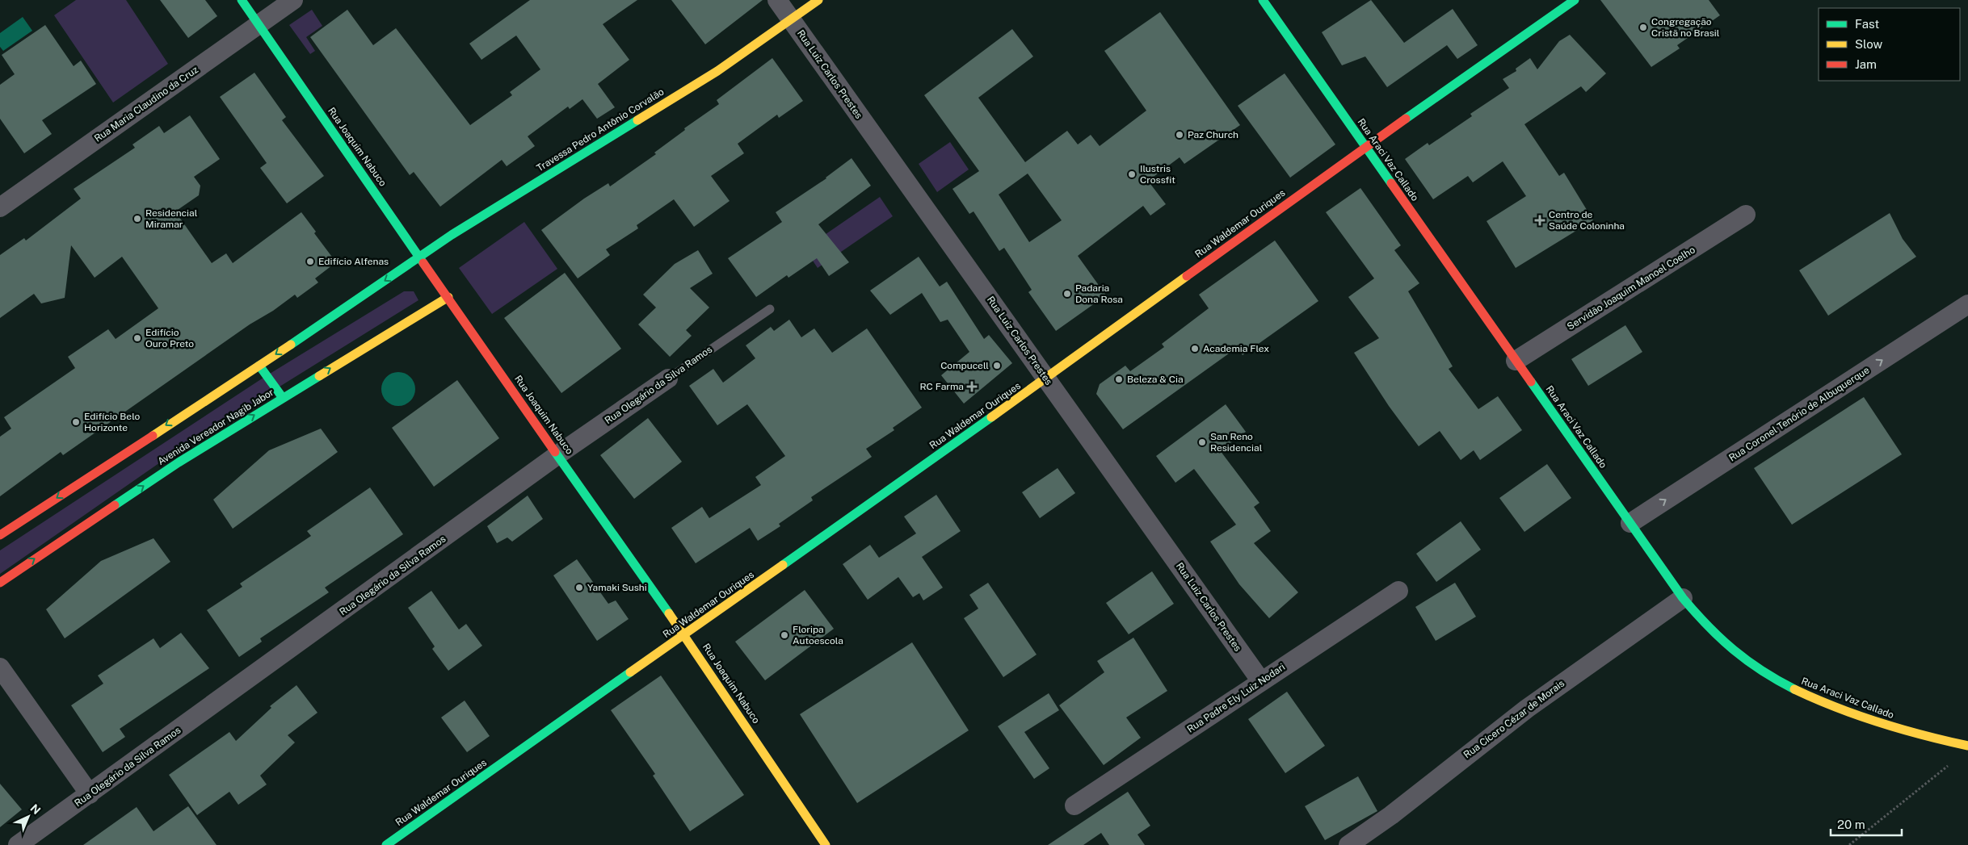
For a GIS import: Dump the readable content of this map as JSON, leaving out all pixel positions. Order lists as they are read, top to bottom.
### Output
{
  "streets": {
    "main road": [
      "Travessa Pedro Antônio Corvalão",
      "Rua Joaquim Nabuco",
      "Rua Araci Vaz Callado",
      "Rua Waldemar Ouriques",
      "Avenida Vereador Nagib Jabor"
    ],
    "street": [
      "Rua Luiz Carlos Prestes",
      "Rua Maria Claudino da Cruz",
      "Servidão Joaquim Manoel Coelho",
      "Rua Olegário da Silva Ramos",
      "Rua Coronel Tenório de Albuquerque",
      "Rua Padre Ely Luiz Nodari",
      "Rua Cícero Cézar de Morais"
    ]
  },
  "crossings": [
    ["Rua Luiz Carlos Prestes", "Travessa Pedro Antônio Corvalão"],
    ["Rua Luiz Carlos Prestes", "Rua Waldemar Ouriques"],
    ["Rua Luiz Carlos Prestes", "Rua Padre Ely Luiz Nodari"],
    ["Rua Maria Claudino da Cruz", "Rua Joaquim Nabuco"],
    ["Travessa Pedro Antônio Corvalão", "Rua Joaquim Nabuco"],
    ["Rua Joaquim Nabuco", "Rua Waldemar Ouriques"],
    ["Rua Joaquim Nabuco", "Rua Olegário da Silva Ramos"],
    ["Rua Joaquim Nabuco", "Avenida Vereador Nagib Jabor"],
    ["Rua Araci Vaz Callado", "Rua Waldemar Ouriques"],
    ["Rua Araci Vaz Callado", "Servidão Joaquim Manoel Coelho"],
    ["Rua Araci Vaz Callado", "Rua Coronel Tenório de Albuquerque"],
    ["Rua Araci Vaz Callado", "Rua Cícero Cézar de Morais"]
  ],
  "one_way": ["Rua Coronel Tenório de Albuquerque"],
  "places": {
    "other": [
      "Congregação Cristã no Brasil",
      "Paz Church",
      "Ilustris Crossfit",
      "Residencial Miramar",
      "Edifício Alfenas",
      "Padaria Dona Rosa",
      "Edifício Ouro Preto",
      "Academia Flex",
      "Compucell",
      "Beleza & Cia",
      "Edifício Belo Horizonte",
      "San Reno Residencial",
      "Yamaki Sushi",
      "Floripa Autoescola"
    ],
    "health": ["Centro de Saúde Coloninha", "RC Farma"]
  },
  "legend": ["Fast", "Slow", "Jam"],
  "scale_bar": "20 m",
  "north": "top right"
}
